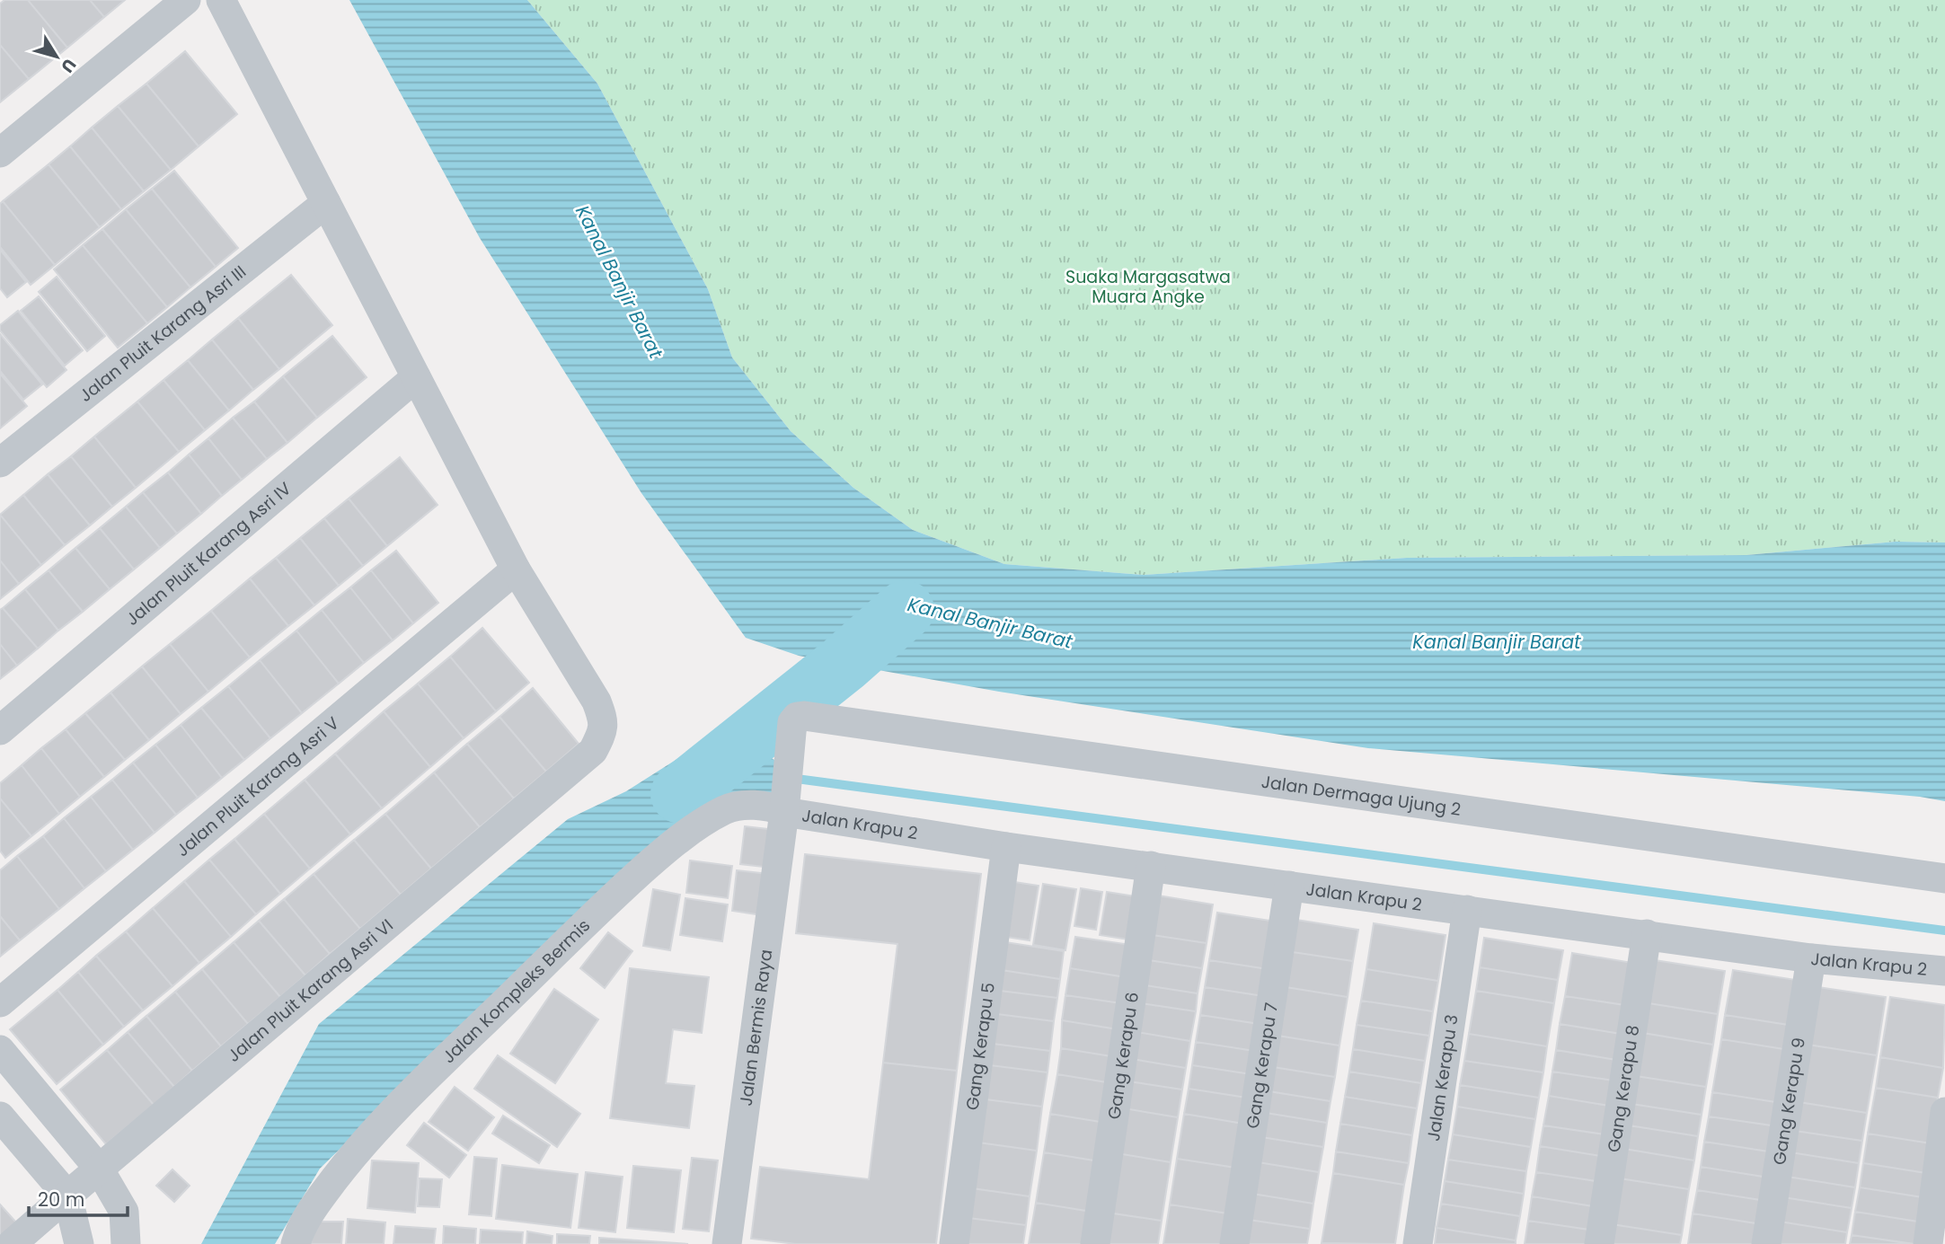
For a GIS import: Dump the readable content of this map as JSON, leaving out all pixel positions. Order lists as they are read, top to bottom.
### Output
{
  "streets": {
    "street": [
      "Jalan Pluit Karang Asri III",
      "Jalan Pluit Karang Asri IV",
      "Jalan Pluit Karang Asri V",
      "Jalan Dermaga Ujung 2",
      "Jalan Krapu 2",
      "Jalan Pluit Karang Asri VI",
      "Jalan Kompleks Bermis",
      "Jalan Bermis Raya",
      "Gang Kerapu 5",
      "Gang Kerapu 6",
      "Gang Kerapu 7",
      "Jalan Kerapu 3",
      "Gang Kerapu 8",
      "Gang Kerapu 9"
    ]
  },
  "crossings": [
    ["Jalan Pluit Karang Asri V", "Jalan Pluit Karang Asri VI"],
    ["Jalan Dermaga Ujung 2", "Jalan Bermis Raya"],
    ["Jalan Krapu 2", "Jalan Kompleks Bermis"],
    ["Jalan Krapu 2", "Jalan Bermis Raya"],
    ["Jalan Krapu 2", "Gang Kerapu 5"],
    ["Jalan Krapu 2", "Gang Kerapu 6"],
    ["Jalan Krapu 2", "Gang Kerapu 7"],
    ["Jalan Krapu 2", "Jalan Kerapu 3"],
    ["Jalan Krapu 2", "Gang Kerapu 8"],
    ["Jalan Krapu 2", "Gang Kerapu 9"],
    ["Jalan Kompleks Bermis", "Jalan Bermis Raya"]
  ],
  "water": ["Kanal Banjir Barat"],
  "parks": ["Suaka Margasatwa Muara Angke"],
  "scale_bar": "20 m",
  "north": "bottom right"
}
